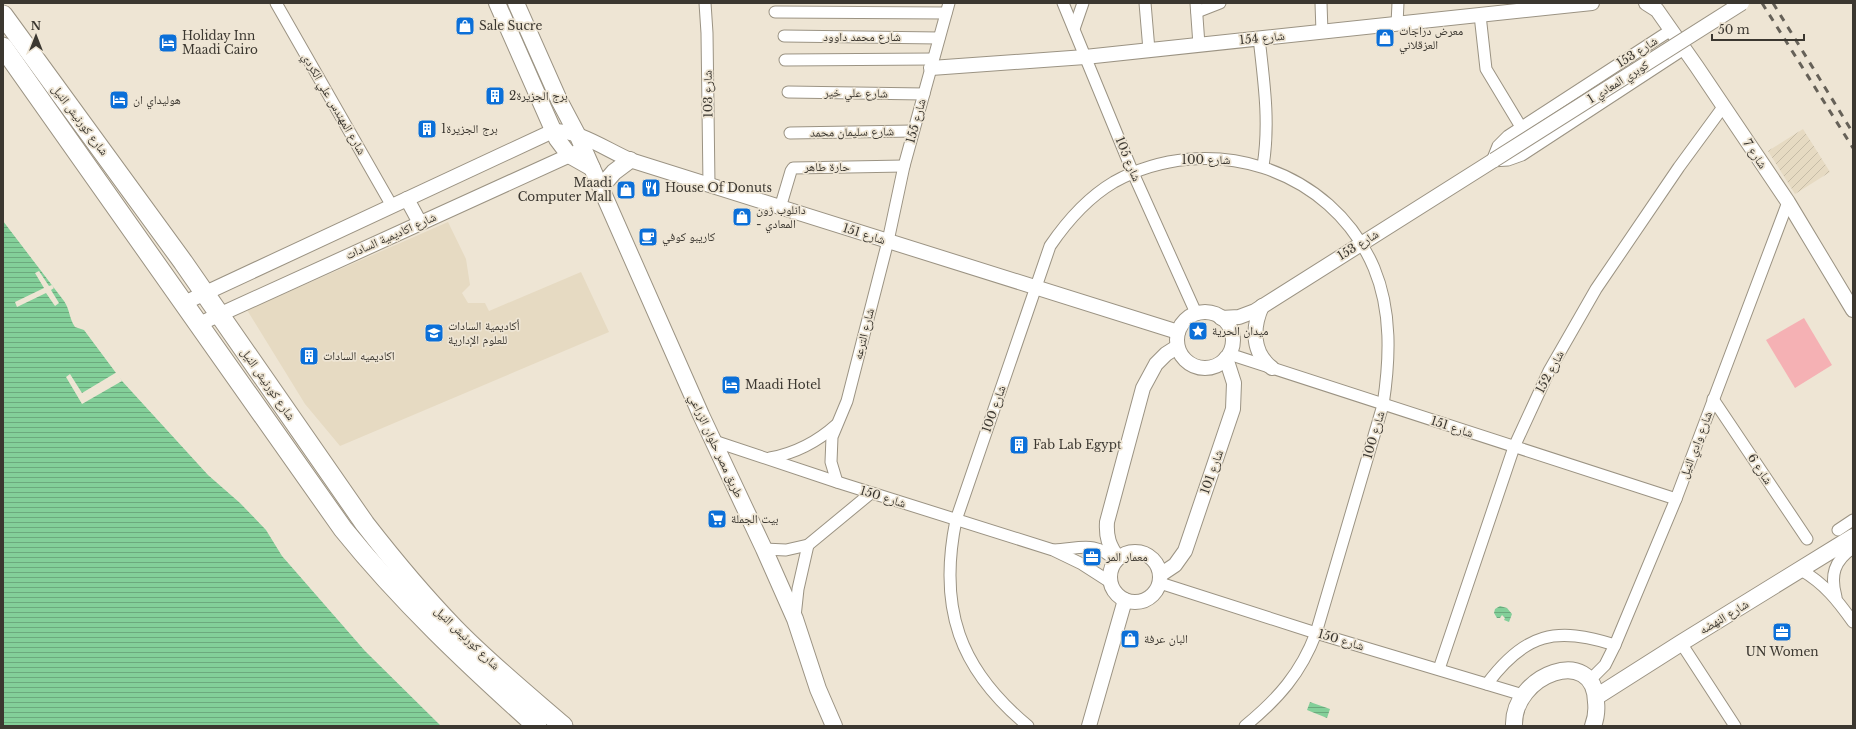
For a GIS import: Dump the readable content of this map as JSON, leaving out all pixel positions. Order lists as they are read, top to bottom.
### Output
{
  "streets": {
    "highway": ["شارع كورنيش النيل"],
    "main road": ["طريق مصر حلوان الزراعي", "شارع النهضه"],
    "street": [
      "شارع محمد داوود",
      "شارع 154",
      "شارع 153",
      "كوبري المعادي 1",
      "شارع علي خير",
      "شارع 103",
      "شارع المهندس علي الكردي",
      "شارع 155",
      "شارع سليمان محمد",
      "شارع 7",
      "شارع 105",
      "شارع 100",
      "حارة طاهر",
      "شارع 151",
      "شارع اكاديمية السادات",
      "شارع الترعه",
      "شارع 152",
      "شارع وادي النيل",
      "شارع 6",
      "شارع 101",
      "شارع 150"
    ]
  },
  "crossings": [
    ["شارع محمد داوود", "شارع 155"],
    ["شارع 154", "شارع 155"],
    ["شارع 154", "شارع 105"],
    ["شارع 153", "كوبري المعادي 1"],
    ["شارع 153", "شارع 7"],
    ["شارع 153", "شارع 105"],
    ["شارع 153", "شارع 100"],
    ["شارع 153", "شارع 151"],
    ["شارع 153", "شارع 101"],
    ["شارع علي خير", "شارع 155"],
    ["شارع 103", "شارع 151"],
    ["شارع كورنيش النيل", "شارع اكاديمية السادات"],
    ["شارع 155", "شارع سليمان محمد"],
    ["شارع 155", "حارة طاهر"],
    ["شارع 155", "شارع 151"],
    ["شارع 155", "شارع الترعه"],
    ["شارع 7", "شارع 152"],
    ["شارع 7", "شارع وادي النيل"],
    ["شارع 105", "شارع 100"],
    ["شارع 105", "شارع 151"],
    ["شارع 105", "شارع 101"],
    ["شارع 100", "شارع 151"],
    ["شارع 100", "شارع 150"],
    ["حارة طاهر", "شارع 151"],
    ["شارع 151", "شارع الترعه"],
    ["شارع 151", "شارع 152"],
    ["شارع 151", "شارع وادي النيل"],
    ["شارع 151", "طريق مصر حلوان الزراعي"],
    ["شارع 151", "شارع 101"],
    ["شارع اكاديمية السادات", "طريق مصر حلوان الزراعي"],
    ["شارع الترعه", "شارع 150"],
    ["شارع 152", "شارع 150"],
    ["شارع وادي النيل", "شارع 6"],
    ["طريق مصر حلوان الزراعي", "شارع 150"],
    ["شارع 101", "شارع 150"]
  ],
  "places": {
    "shop": [
      "Sale Sucre",
      "معرض دراجات العزقلاني",
      "Maadi Computer Mall",
      "دانلوب زون - المعادي",
      "البان عرفة"
    ],
    "hotel": ["Holiday Inn Maadi Cairo", "هوليداي ان", "Maadi Hotel"],
    "building": [
      "برج الجزيرة2",
      "برج الجزيرة1",
      "اكاديميه السادات",
      "Fab Lab Egypt"
    ],
    "restaurant": ["House Of Donuts"],
    "cafe": ["كاريبو كوفي"],
    "place": ["ميدان الحرية"],
    "school or university": ["أكاديمية السادات للعلوم الإدارية"],
    "supermarket": ["بيت الجملة"],
    "office": ["معمار المر", "UN Women"]
  },
  "scale_bar": "50 m",
  "north": "top"
}
